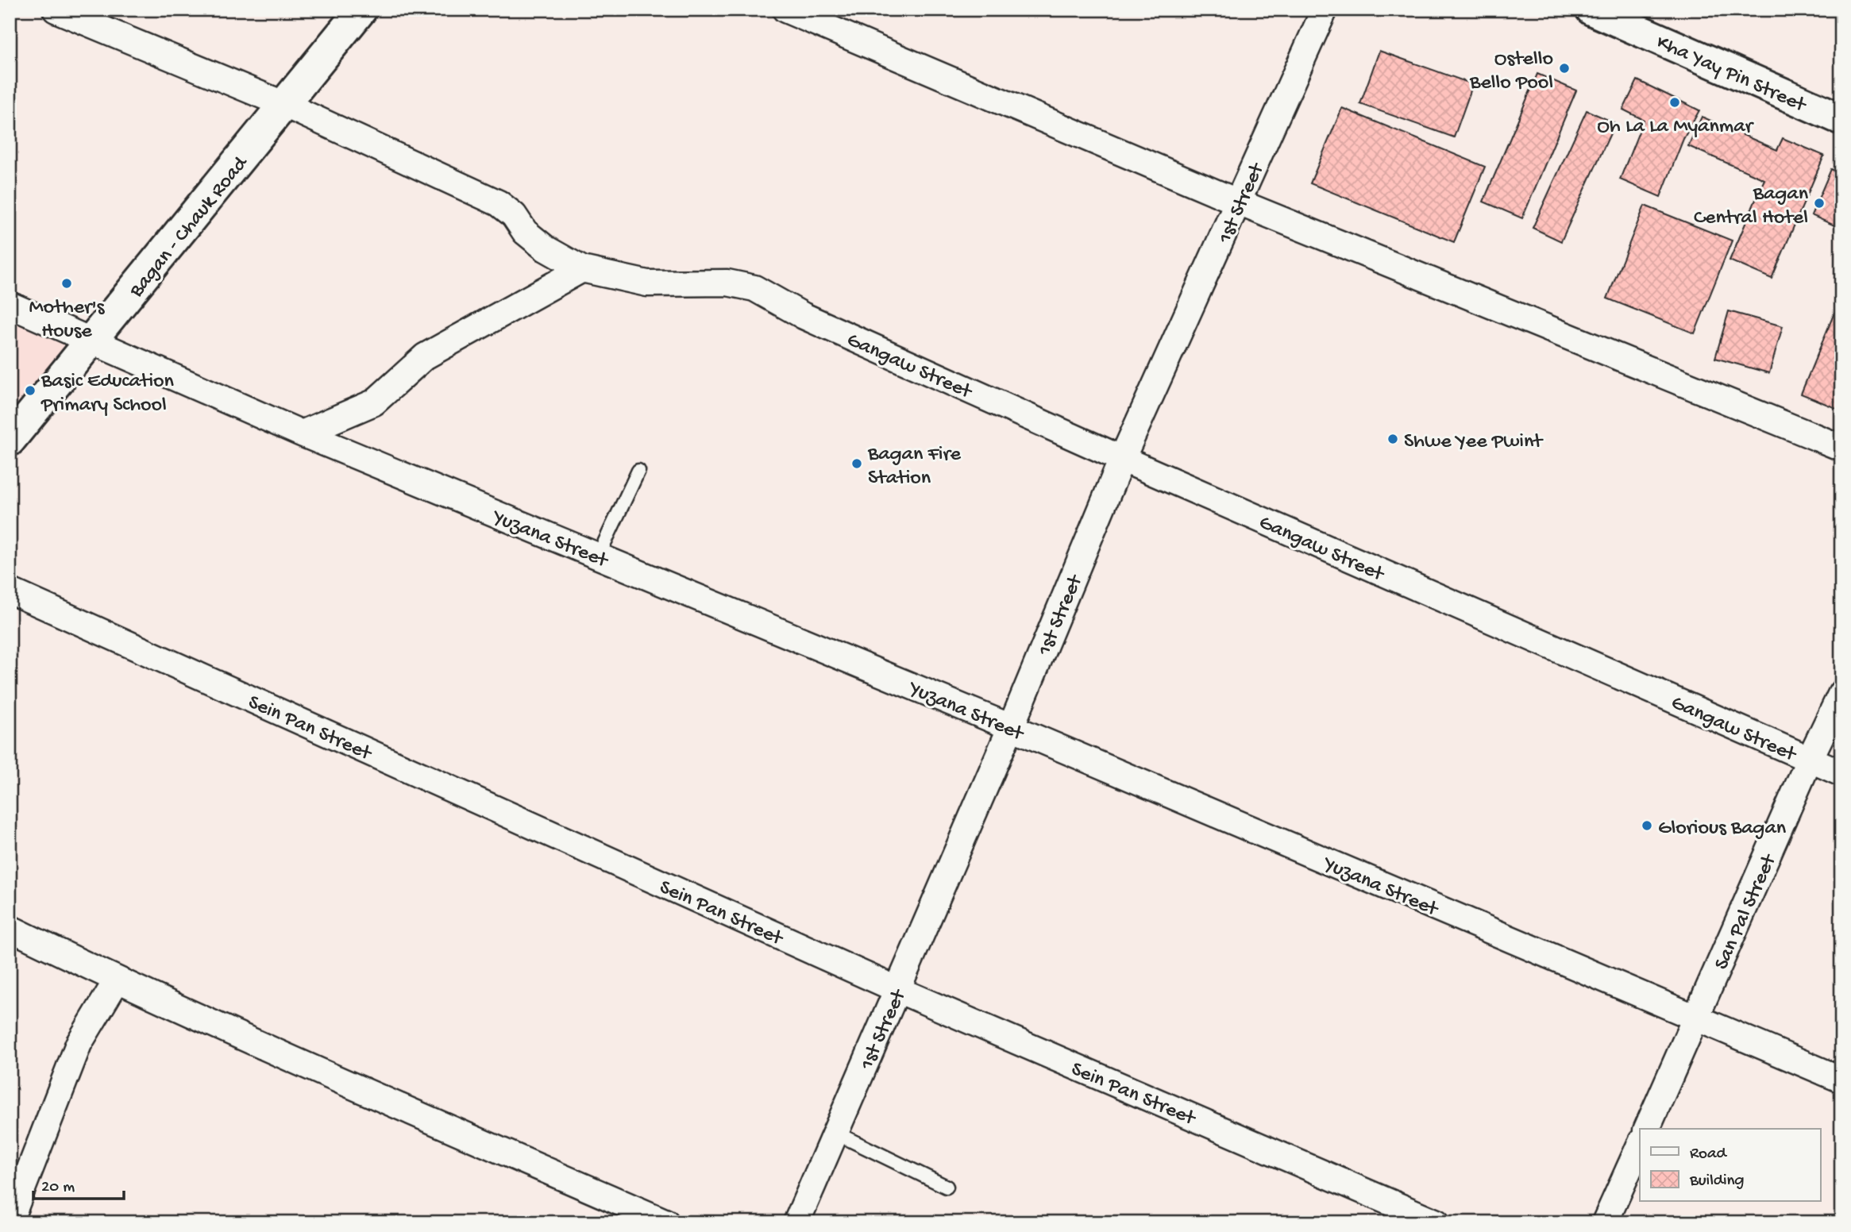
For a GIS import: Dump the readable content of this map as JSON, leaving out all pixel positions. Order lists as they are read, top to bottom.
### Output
{
  "streets": {
    "main road": ["Kha Yay Pin Street", "Bagan - Chauk Road"],
    "street": [
      "1st Street",
      "Gangaw Street",
      "Yuzana Street",
      "Sein Pan Street",
      "San Pal Street"
    ]
  },
  "crossings": [
    ["1st Street", "Gangaw Street"],
    ["1st Street", "Yuzana Street"],
    ["1st Street", "Sein Pan Street"],
    ["Bagan - Chauk Road", "Gangaw Street"],
    ["Bagan - Chauk Road", "Yuzana Street"],
    ["Gangaw Street", "San Pal Street"],
    ["Yuzana Street", "San Pal Street"]
  ],
  "places": [
    "Ostello Bello Pool",
    "Oh La La Myanmar",
    "Bagan Central Hotel",
    "Mother's House",
    "Basic Education Primary School",
    "Shwe Yee Pwint",
    "Bagan Fire Station",
    "Glorious Bagan"
  ],
  "legend": ["Road", "Building"],
  "scale_bar": "20 m"
}
